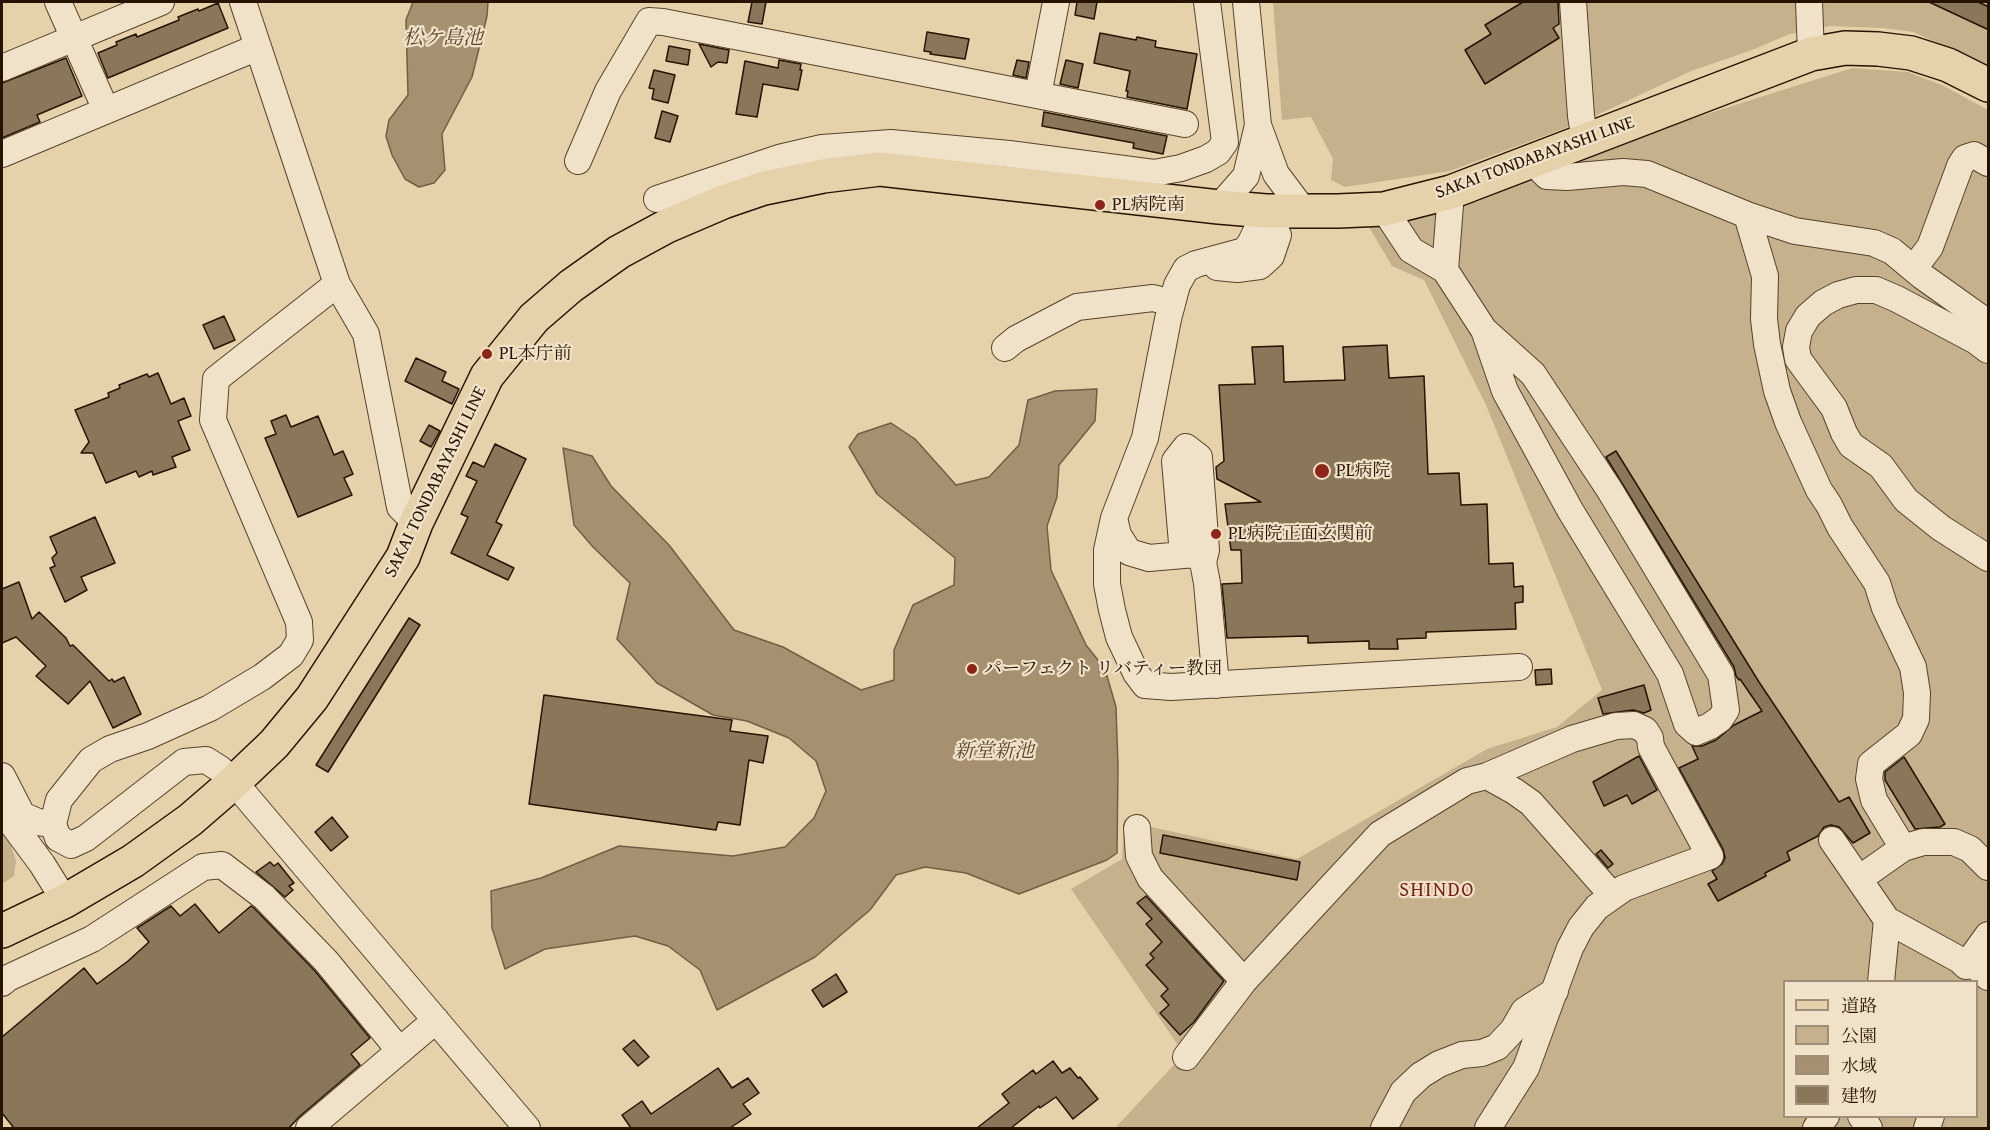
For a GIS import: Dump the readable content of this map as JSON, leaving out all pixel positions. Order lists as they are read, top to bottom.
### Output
{
  "streets": {
    "main road": ["SAKAI TONDABAYASHI LINE"]
  },
  "districts": ["SHINDO"],
  "water": ["松ケ島池", "新堂新池"],
  "places": [
    "PL病院南",
    "PL本庁前",
    "PL病院",
    "PL病院正面玄関前",
    "パーフェクト リバティー教団"
  ],
  "legend": [
    "道路",
    "公園",
    "水域",
    "建物"
  ]
}
